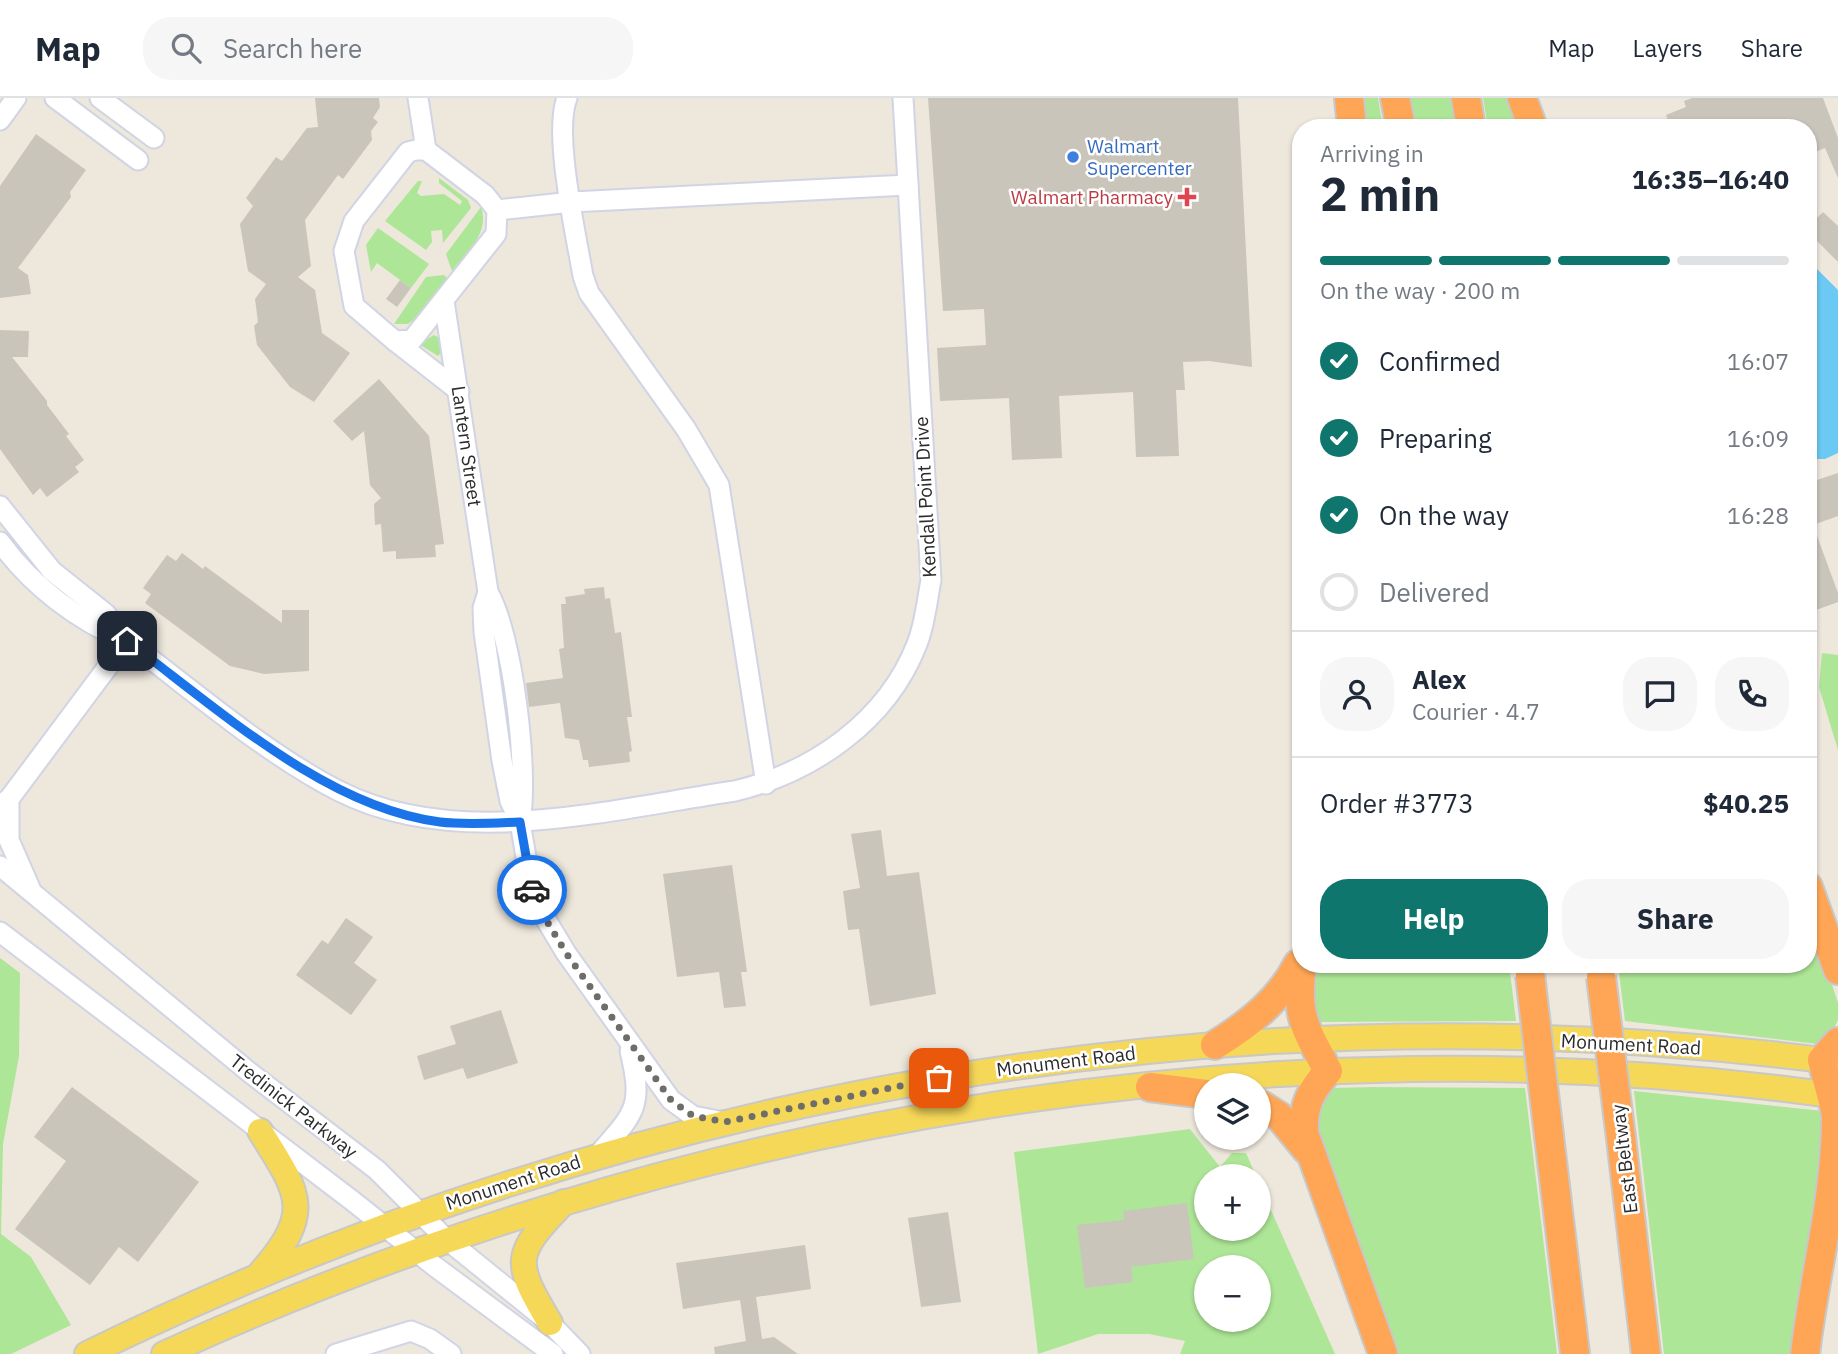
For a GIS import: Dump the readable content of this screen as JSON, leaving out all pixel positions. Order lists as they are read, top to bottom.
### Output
{
  "streets": {
    "highway": ["East Beltway"],
    "main road": ["Monument Road"],
    "street": ["Lantern Street", "Kendall Point Drive", "Tredinick Parkway"]
  },
  "crossings": [
    ["Lantern Street", "Kendall Point Drive"],
    ["Lantern Street", "Monument Road"],
    ["Monument Road", "Tredinick Parkway"]
  ],
  "places": {
    "other": ["Walmart Supercenter"],
    "health": ["Walmart Pharmacy"]
  },
  "page": {
    "header": "Map",
    "search": "Search here",
    "nav": ["Map", "Layers", "Share"],
    "heading": ["2 min", "Arriving in", "16:35–16:40"],
    "panel": [
      "Alex",
      "Courier · 4.7",
      "Order #3773",
      "$40.25"
    ],
    "bar": "On the way · 200 m",
    "list": [
      ["Confirmed", "16:07"],
      ["Preparing", "16:09"],
      ["On the way", "16:28"],
      "Delivered"
    ],
    "buttons": ["Help", "Share"],
    "map_buttons": ["+", "−"]
  }
}
